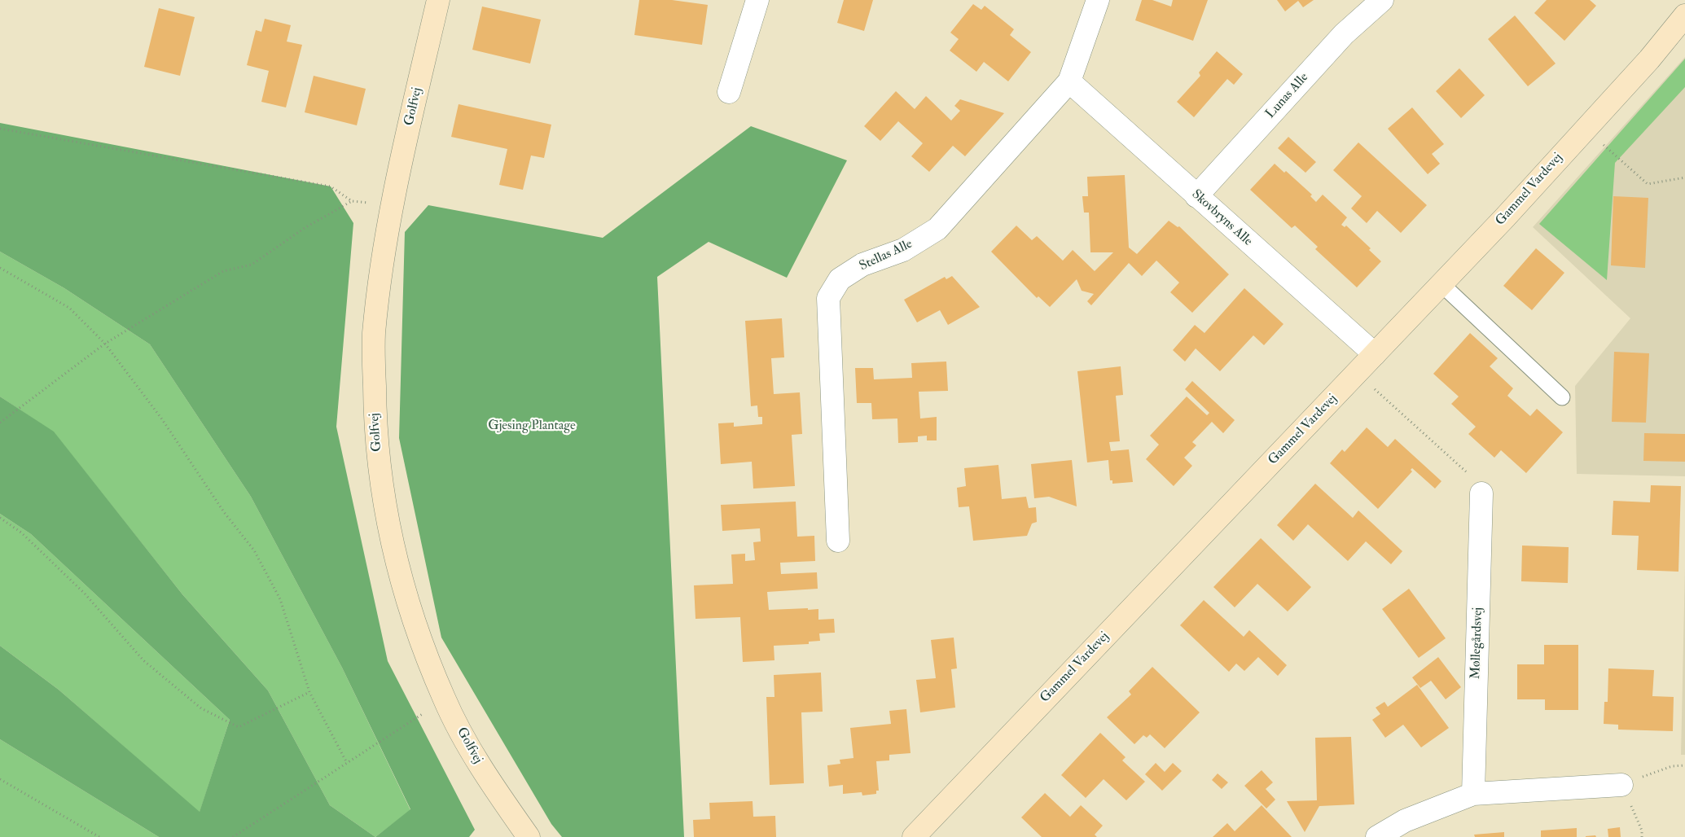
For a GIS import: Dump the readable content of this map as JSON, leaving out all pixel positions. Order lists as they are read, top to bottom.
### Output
{
  "streets": {
    "street": [
      "Lunas Alle",
      "Golfvej",
      "Gammel Vardevej",
      "Skovbryns Alle",
      "Stellas Alle",
      "Møllegårdsvej"
    ]
  },
  "crossings": [
    ["Lunas Alle", "Skovbryns Alle"],
    ["Gammel Vardevej", "Skovbryns Alle"],
    ["Skovbryns Alle", "Stellas Alle"]
  ],
  "parks": ["Gjesing Plantage"]
}
